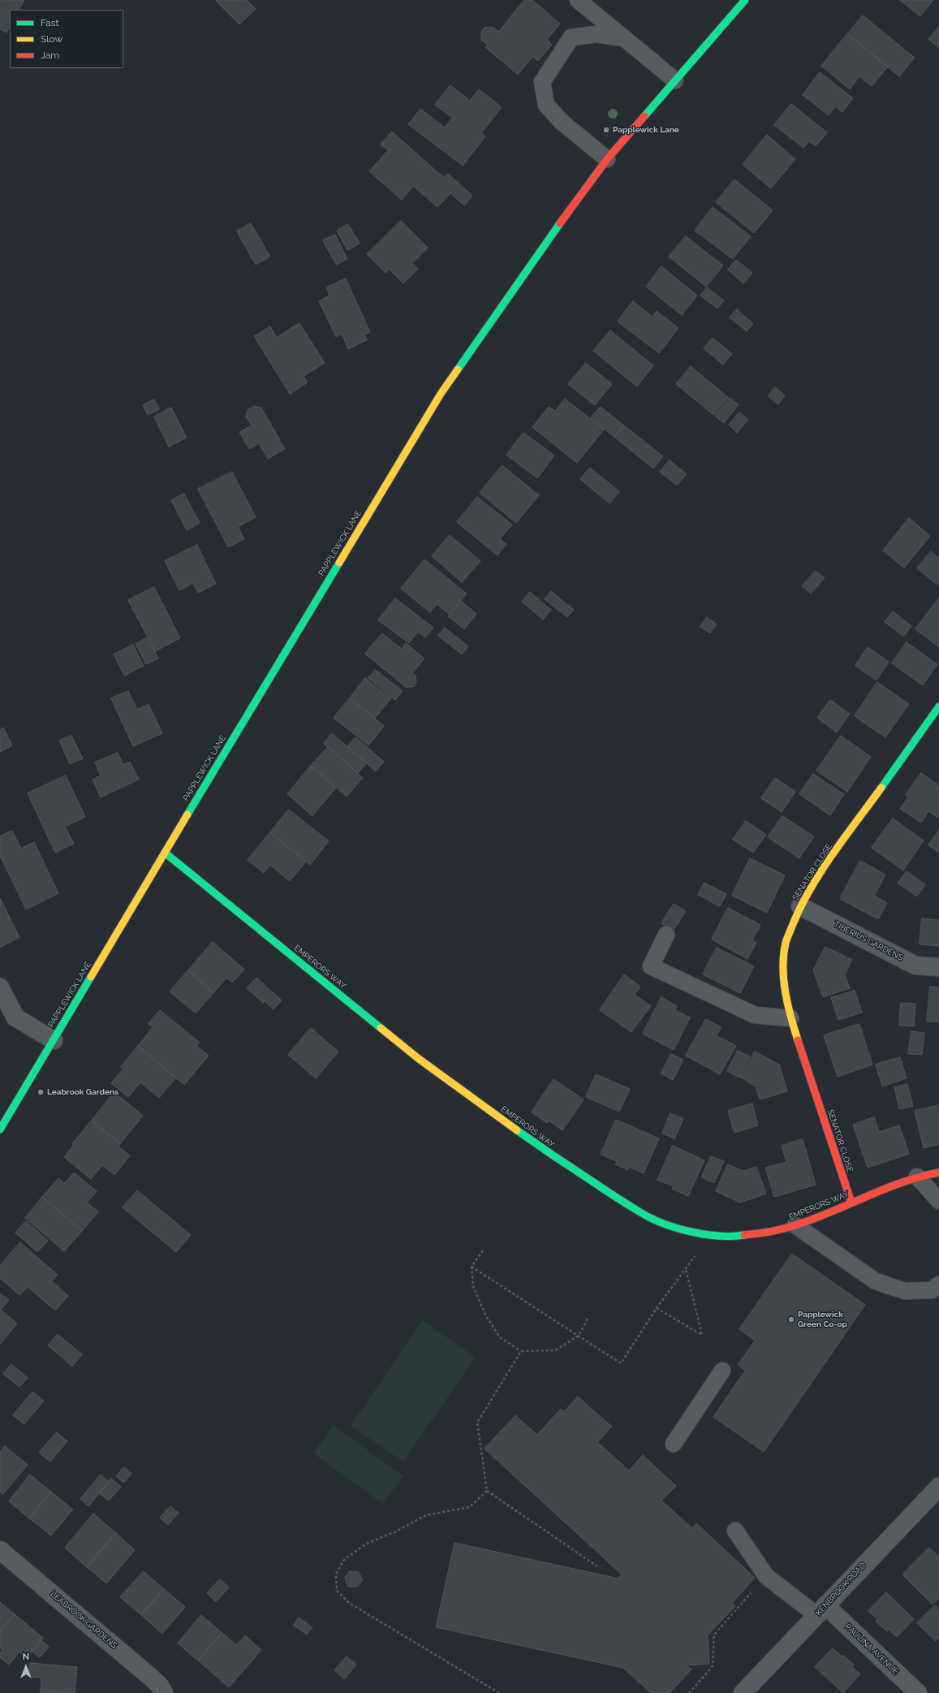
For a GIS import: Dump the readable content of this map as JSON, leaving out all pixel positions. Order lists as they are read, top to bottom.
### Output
{
  "streets": {
    "street": [
      "PAPPLEWICK LANE",
      "SENATOR CLOSE",
      "TIBERIUS GARDENS",
      "EMPERORS WAY",
      "KENBROOK ROAD",
      "LEABROOK GARDENS",
      "PAULINA AVENUE"
    ]
  },
  "crossings": [
    ["PAPPLEWICK LANE", "EMPERORS WAY"],
    ["SENATOR CLOSE", "TIBERIUS GARDENS"],
    ["SENATOR CLOSE", "EMPERORS WAY"],
    ["KENBROOK ROAD", "PAULINA AVENUE"]
  ],
  "places": ["Papplewick Lane", "Leabrook Gardens", "Papplewick Green Co-op"],
  "legend": ["Fast", "Slow", "Jam"],
  "north": "top"
}
